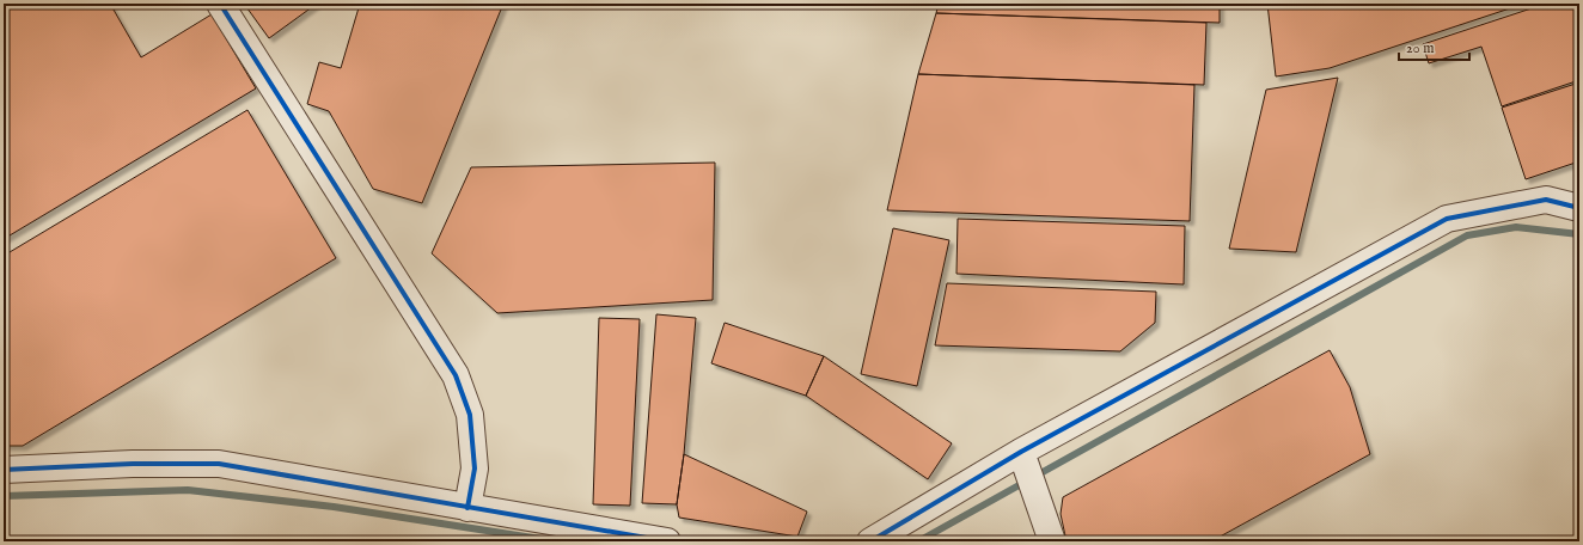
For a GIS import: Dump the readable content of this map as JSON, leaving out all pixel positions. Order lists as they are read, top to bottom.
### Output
{
  "scale_bar": "20 m"
}
